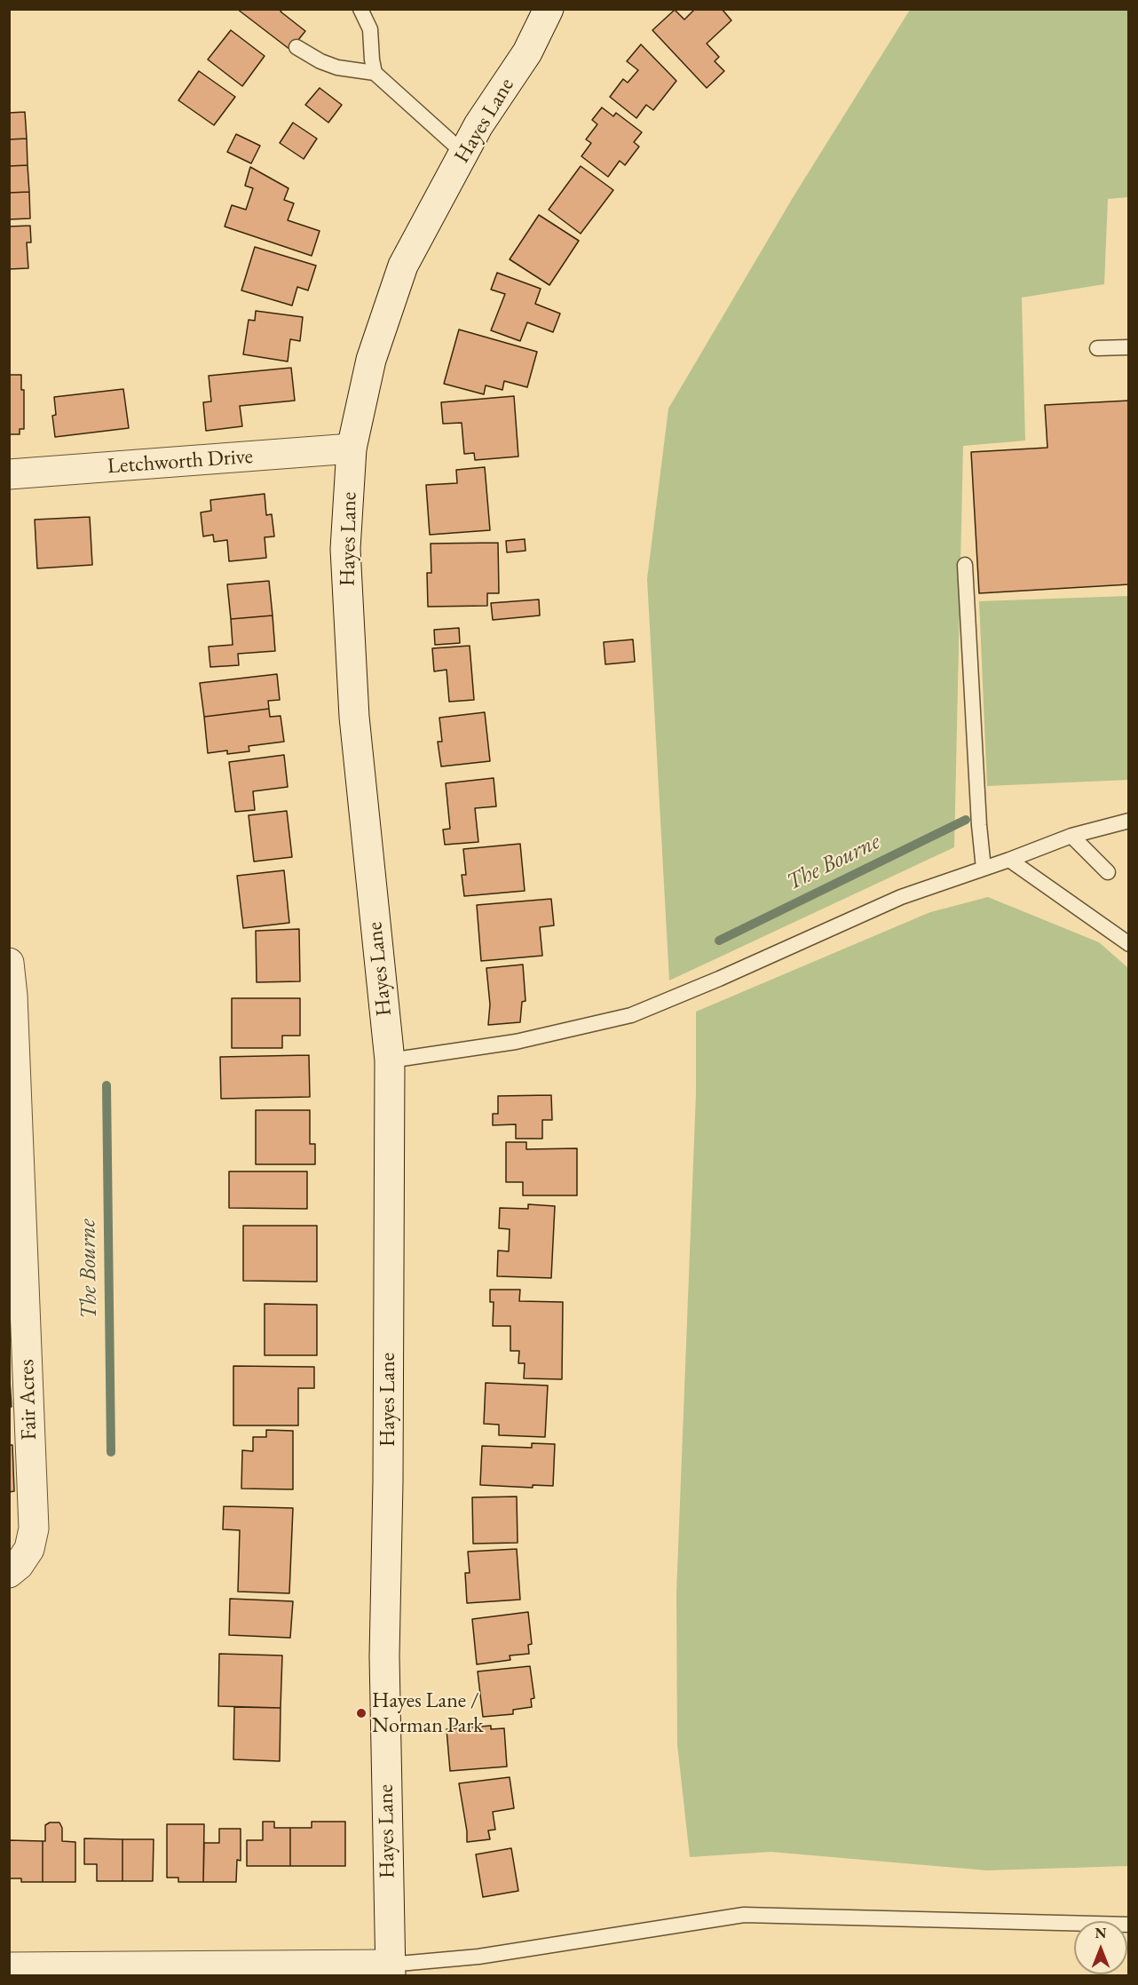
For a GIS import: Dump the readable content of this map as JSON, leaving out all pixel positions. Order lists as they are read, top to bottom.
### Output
{
  "streets": {
    "main road": ["Hayes Lane", "Letchworth Drive", "Fair Acres"]
  },
  "crossings": [
    ["Hayes Lane", "Letchworth Drive"]
  ],
  "water": ["The Bourne"],
  "places": ["Hayes Lane / Norman Park"],
  "north": "top"
}
